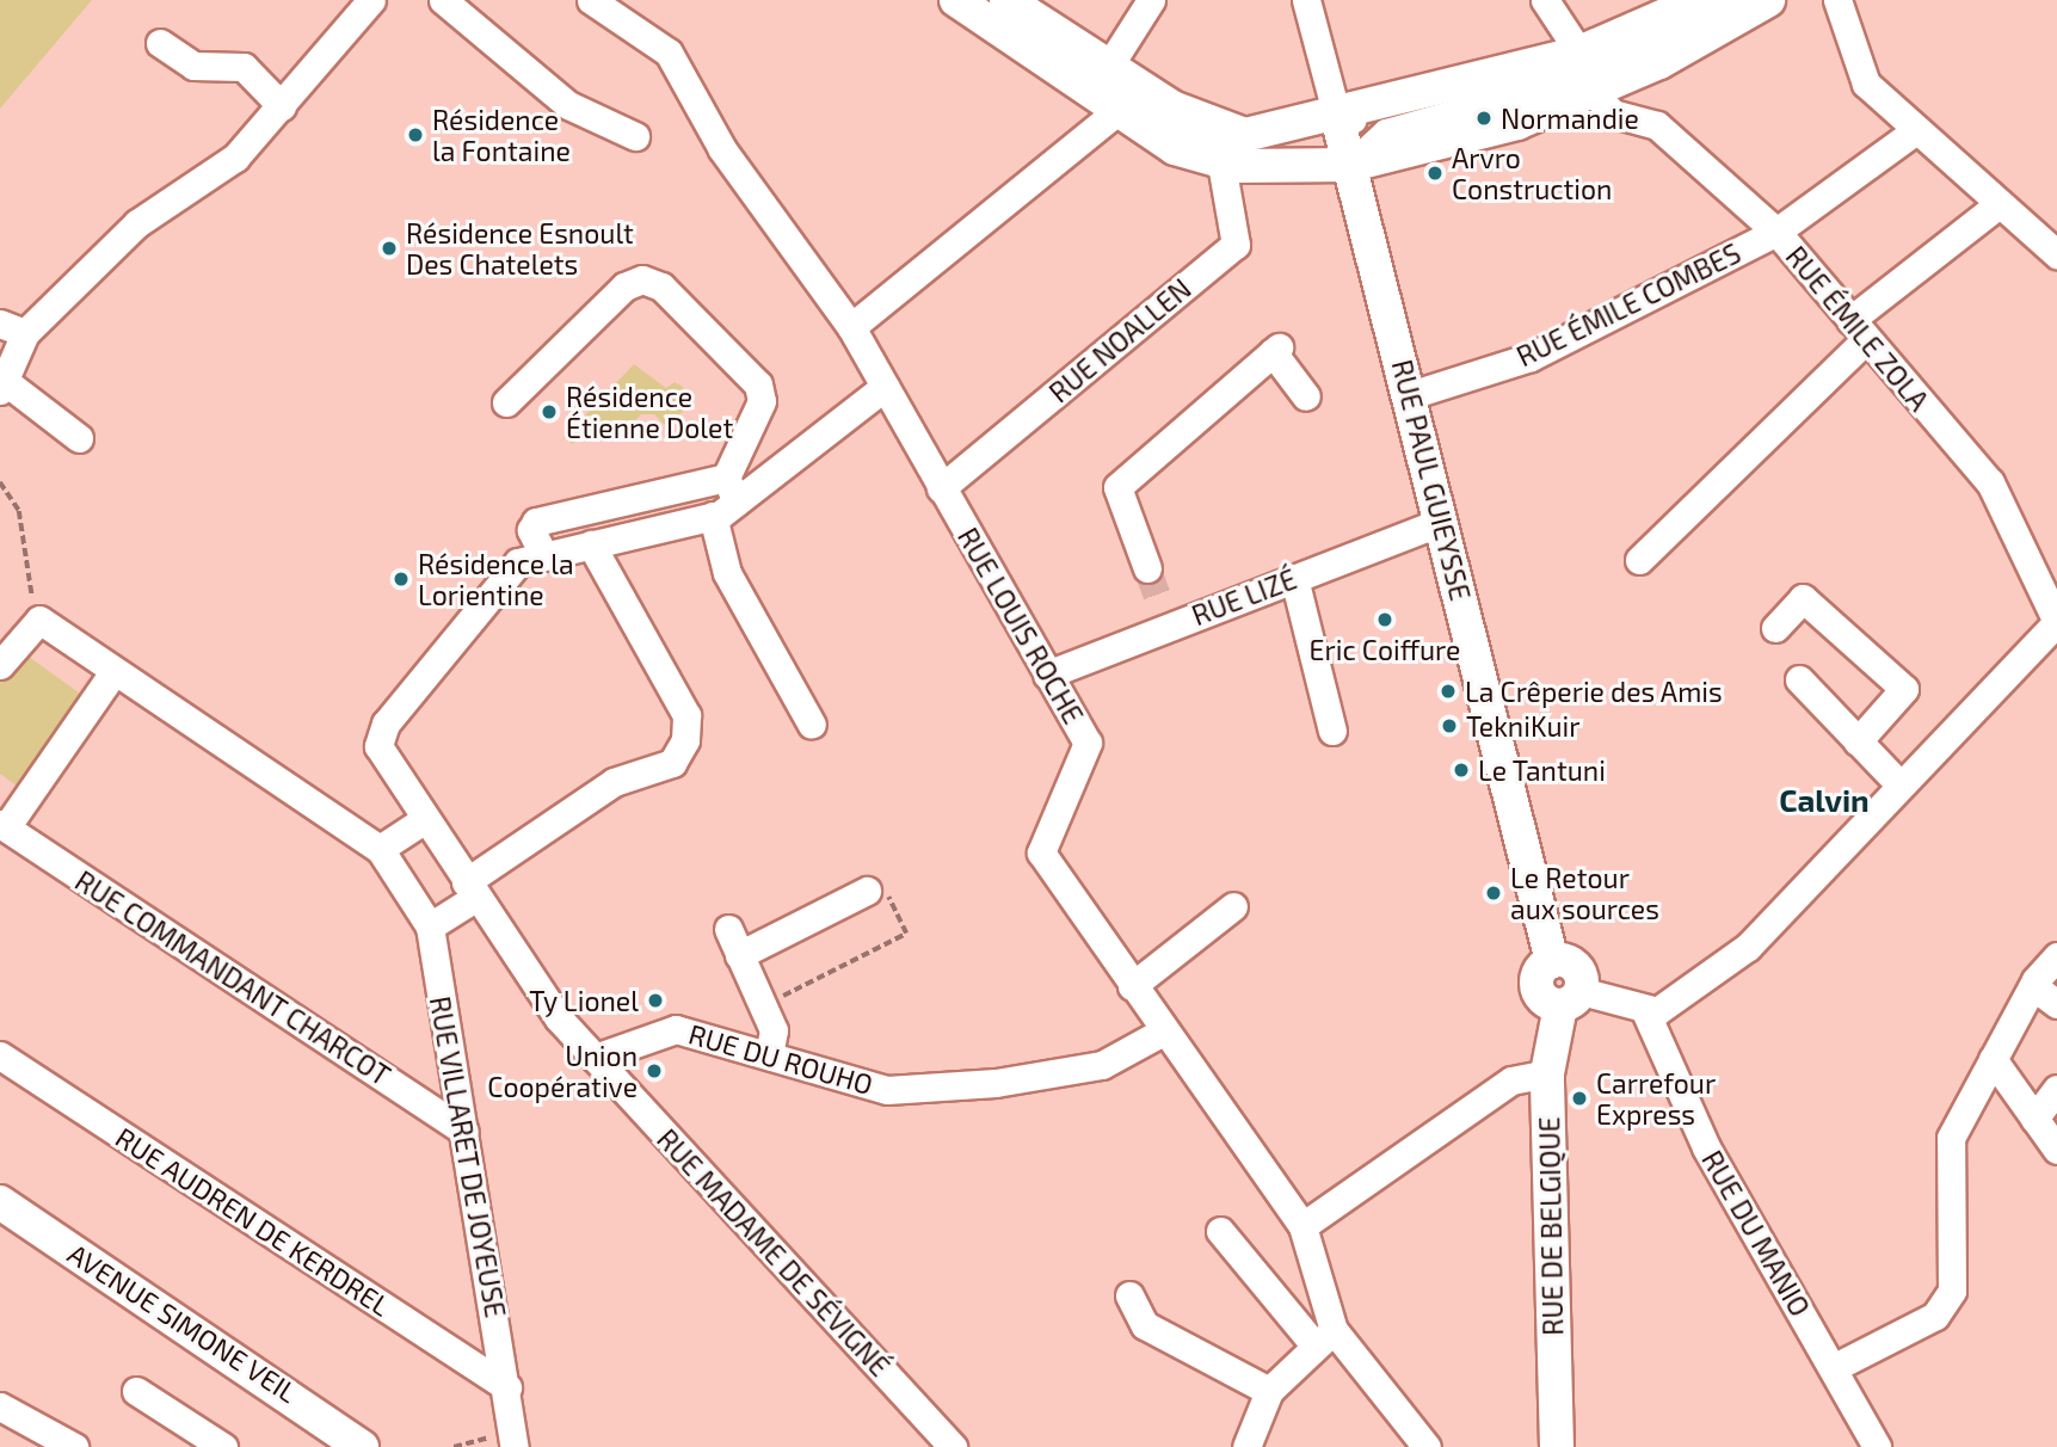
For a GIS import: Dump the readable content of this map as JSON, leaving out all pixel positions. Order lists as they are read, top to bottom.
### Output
{
  "streets": {
    "main road": ["RUE PAUL GUIEYSSE", "RUE DE BELGIQUE", "AVENUE SIMONE VEIL"],
    "street": [
      "RUE ÉMILE COMBES",
      "RUE ÉMILE ZOLA",
      "RUE NOALLEN",
      "RUE LIZÉ",
      "RUE LOUIS ROCHE",
      "RUE COMMANDANT CHARCOT",
      "RUE DU ROUHO",
      "RUE VILLARET DE JOYEUSE",
      "RUE AUDREN DE KERDREL",
      "RUE DU MANIO",
      "RUE MADAME DE SÉVIGNÉ"
    ]
  },
  "crossings": [
    ["RUE ÉMILE COMBES", "RUE ÉMILE ZOLA"],
    ["RUE ÉMILE COMBES", "RUE PAUL GUIEYSSE"],
    ["RUE NOALLEN", "RUE LOUIS ROCHE"],
    ["RUE PAUL GUIEYSSE", "RUE LIZÉ"],
    ["RUE PAUL GUIEYSSE", "RUE DE BELGIQUE"],
    ["RUE LIZÉ", "RUE LOUIS ROCHE"],
    ["RUE LOUIS ROCHE", "RUE DU ROUHO"],
    ["RUE COMMANDANT CHARCOT", "RUE VILLARET DE JOYEUSE"],
    ["RUE DU ROUHO", "RUE MADAME DE SÉVIGNÉ"],
    ["RUE VILLARET DE JOYEUSE", "RUE AUDREN DE KERDREL"]
  ],
  "districts": ["Calvin"],
  "places": [
    "Normandie",
    "Résidence la Fontaine",
    "Arvro Construction",
    "Résidence Esnoult Des Chatelets",
    "Résidence Étienne Dolet",
    "Résidence la Lorientine",
    "Eric Coiffure",
    "La Crêperie des Amis",
    "TekniKuir",
    "Le Tantuni",
    "Le Retour aux sources",
    "Ty Lionel",
    "Union Coopérative",
    "Carrefour Express"
  ]
}
